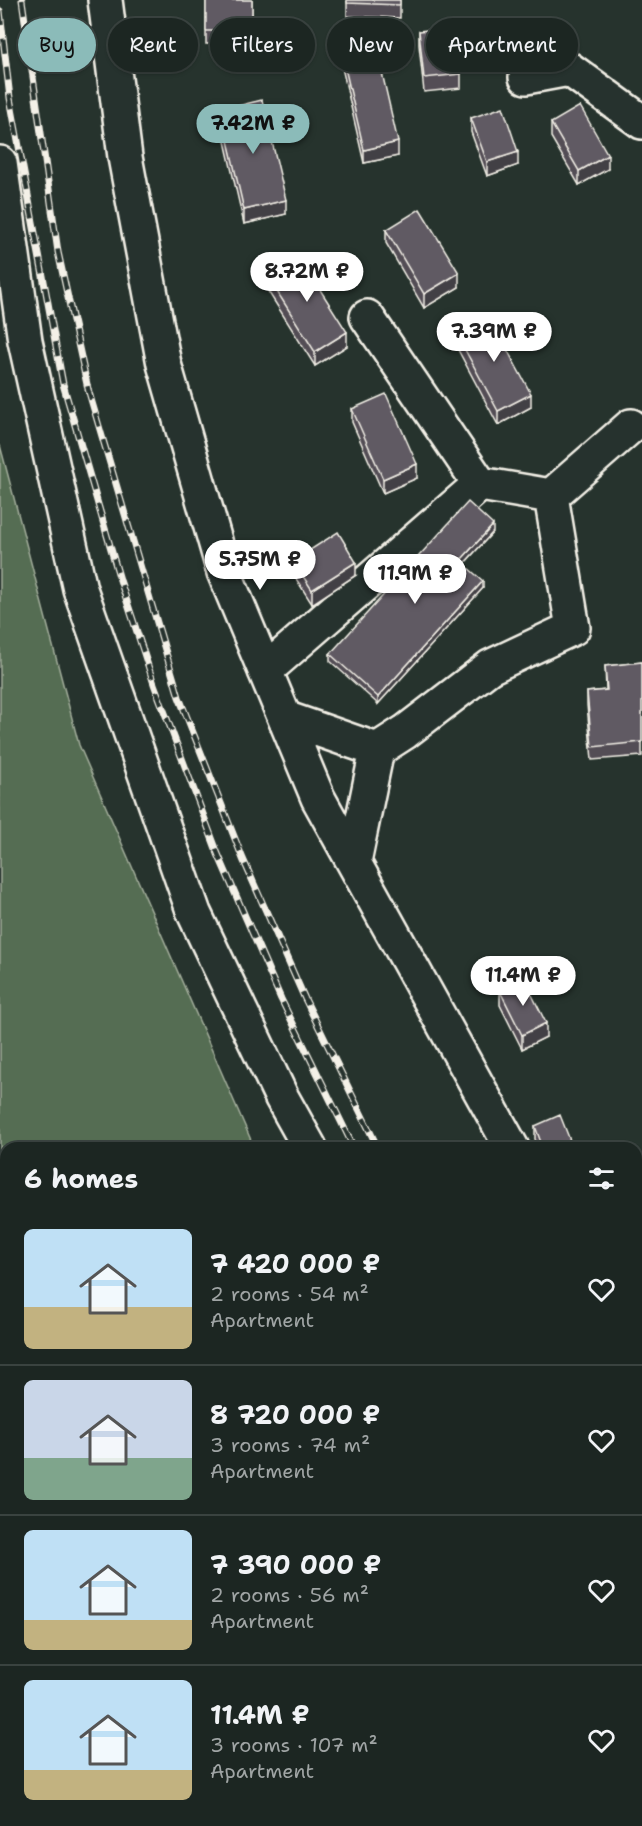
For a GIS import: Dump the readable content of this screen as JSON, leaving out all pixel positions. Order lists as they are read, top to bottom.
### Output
{
  "page": {
    "chip": [
      "Buy",
      "Rent",
      "Filters",
      "New",
      "Apartment"
    ],
    "price": [
      "7.42M ₽",
      "8.72M ₽",
      "7.39M ₽",
      "5.75M ₽",
      "11.9M ₽",
      "11.4M ₽"
    ],
    "heading": "6 homes",
    "list": [
      {
        "name": "7 420 000 ₽",
        "note": "2 rooms · 54 m² · Apartment"
      },
      {
        "name": "8 720 000 ₽",
        "note": "3 rooms · 74 m² · Apartment"
      },
      {
        "name": "7 390 000 ₽",
        "note": "2 rooms · 56 m² · Apartment"
      },
      {
        "name": "11.4M ₽",
        "note": "3 rooms · 107 m² · Apartment"
      }
    ]
  }
}
